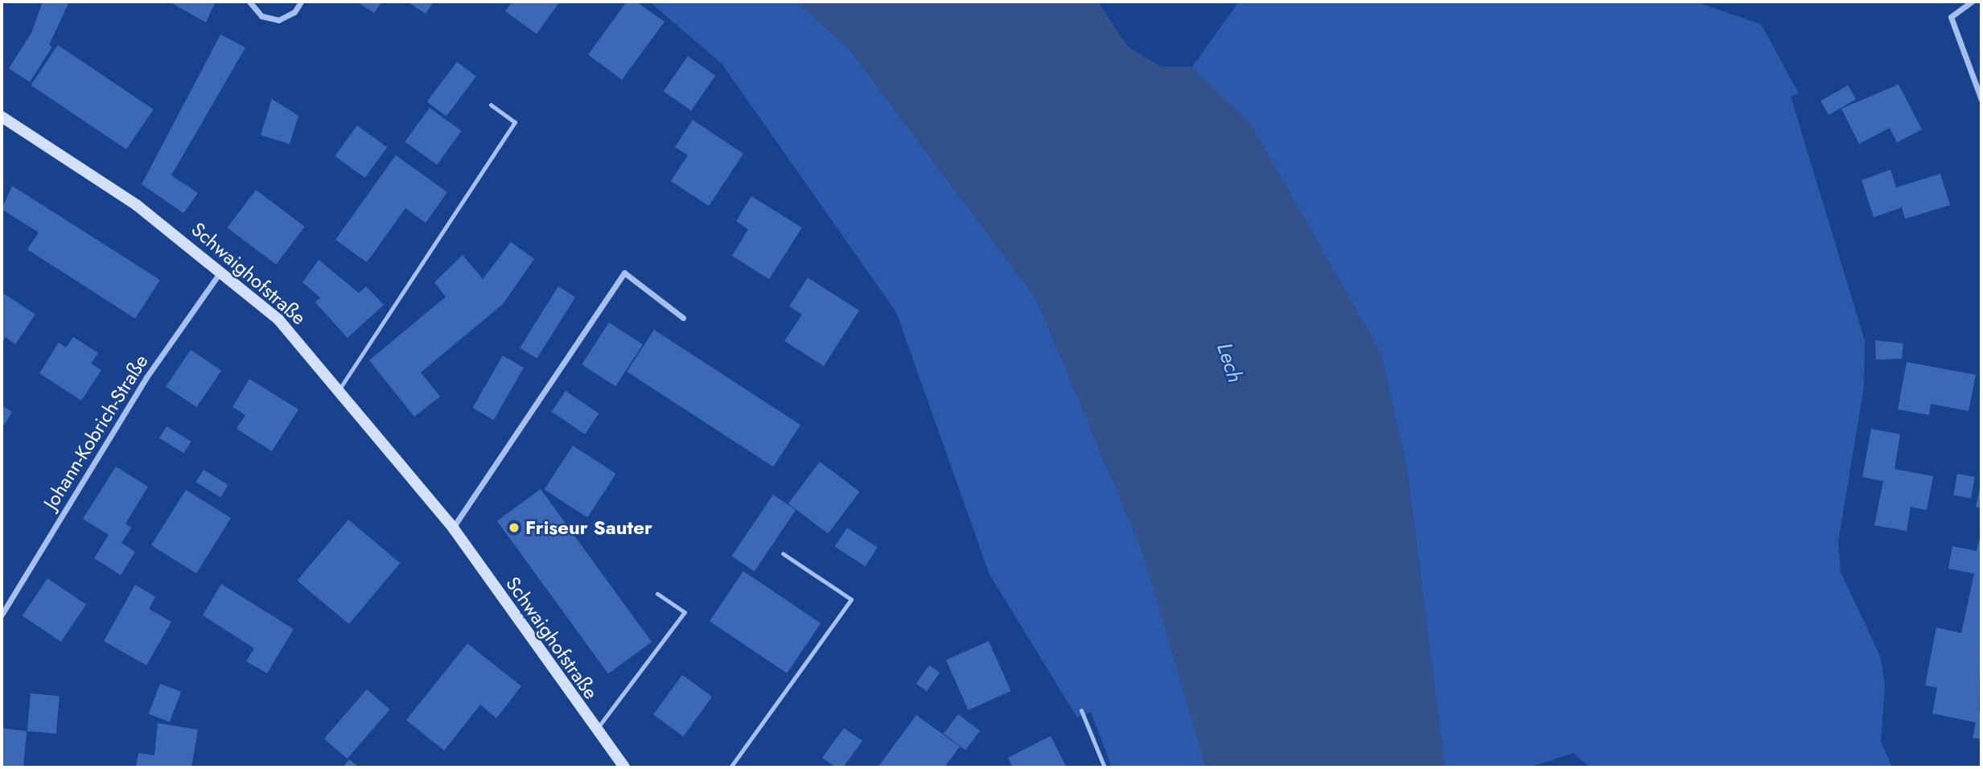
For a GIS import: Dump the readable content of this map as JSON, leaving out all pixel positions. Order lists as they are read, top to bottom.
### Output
{
  "streets": {
    "street": ["Schwaighofstraße", "Johann-Kobrich-Straße"]
  },
  "crossings": [
    ["Schwaighofstraße", "Johann-Kobrich-Straße"]
  ],
  "water": ["Lech"],
  "places": ["Friseur Sauter"]
}
